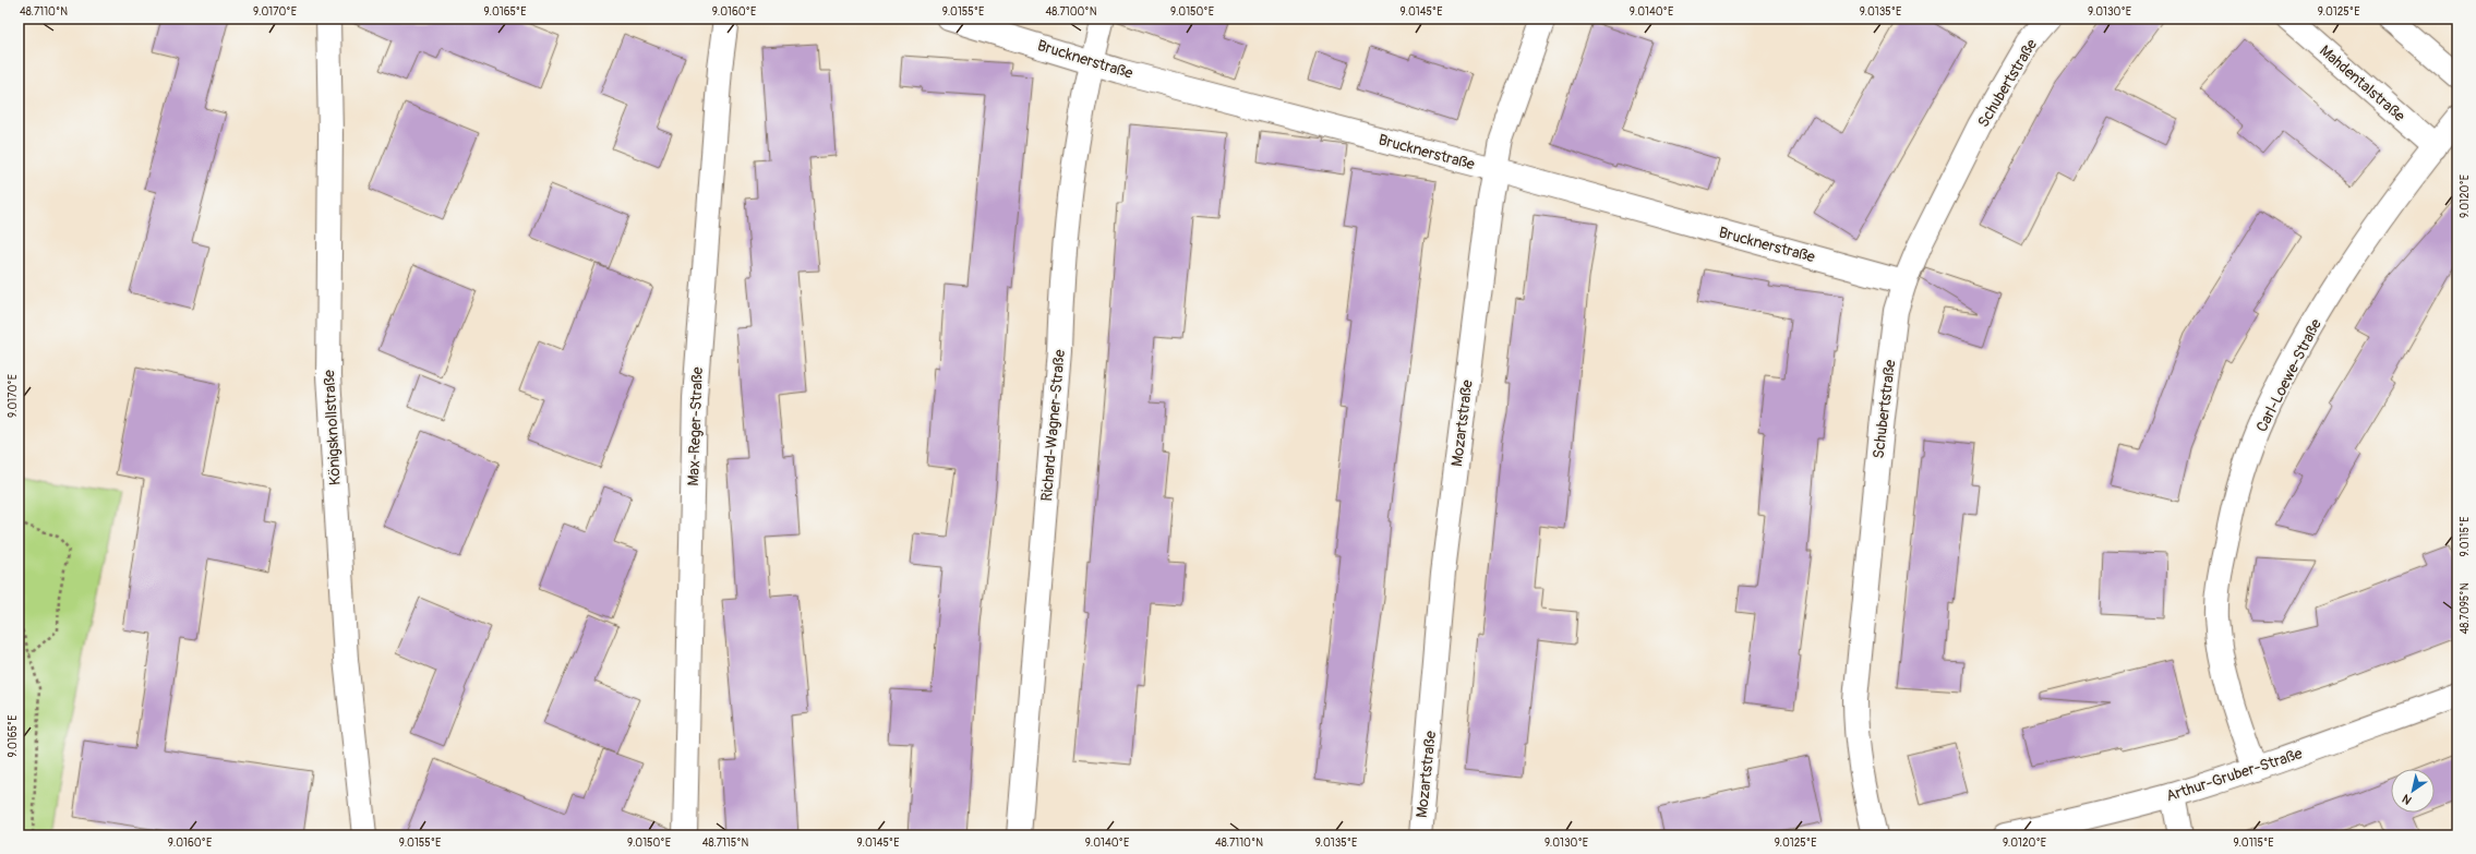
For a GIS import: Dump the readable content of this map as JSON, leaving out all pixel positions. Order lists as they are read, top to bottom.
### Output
{
  "streets": {
    "street": [
      "Brucknerstraße",
      "Schubertstraße",
      "Mahdentalstraße",
      "Carl-Loewe-Straße",
      "Mozartstraße",
      "Richard-Wagner-Straße",
      "Max-Reger-Straße",
      "Königsknollstraße",
      "Arthur-Gruber-Straße"
    ]
  },
  "crossings": [
    ["Brucknerstraße", "Schubertstraße"],
    ["Brucknerstraße", "Mozartstraße"],
    ["Brucknerstraße", "Richard-Wagner-Straße"],
    ["Mahdentalstraße", "Carl-Loewe-Straße"],
    ["Carl-Loewe-Straße", "Arthur-Gruber-Straße"]
  ],
  "north": "bottom left",
  "coordinates": [
    "48.7110°N",
    "9.0170°E",
    "9.0165°E",
    "9.0160°E",
    "9.0155°E",
    "48.7100°N",
    "9.0150°E",
    "9.0145°E",
    "9.0140°E",
    "9.0135°E",
    "9.0130°E",
    "9.0125°E",
    "9.0120°E",
    "9.0115°E",
    "48.7095°N",
    "48.7115°N"
  ]
}
